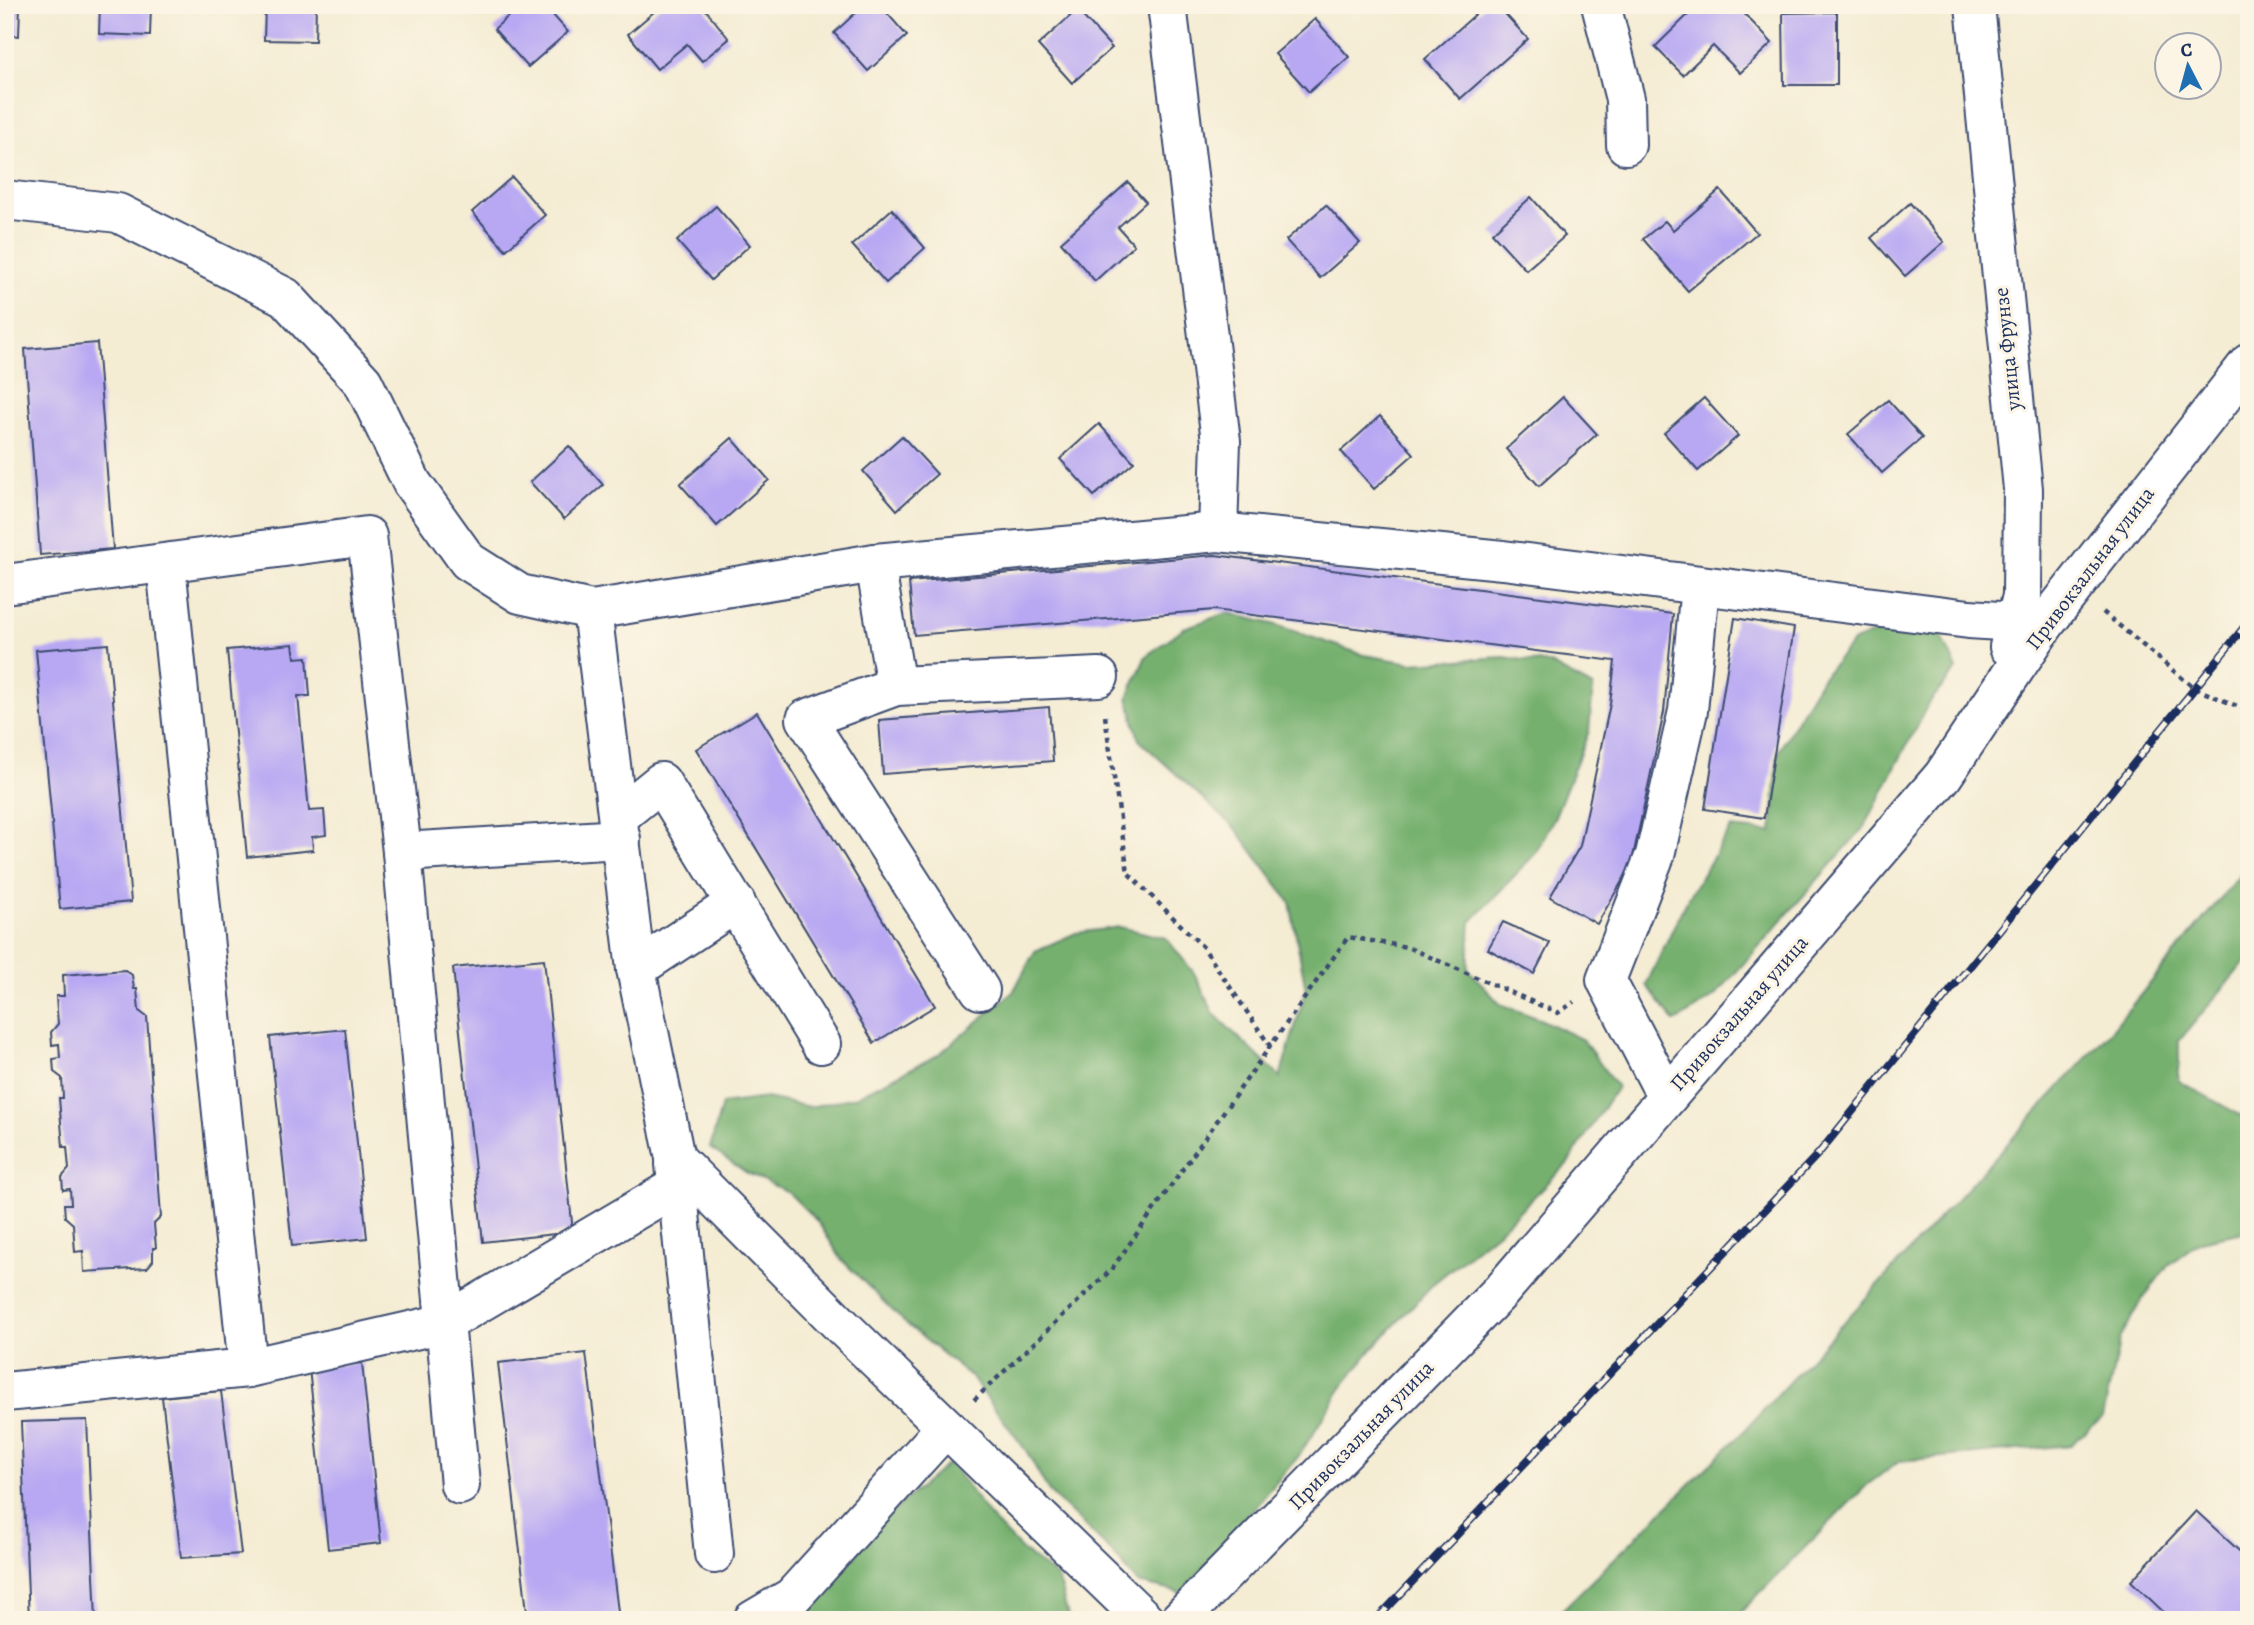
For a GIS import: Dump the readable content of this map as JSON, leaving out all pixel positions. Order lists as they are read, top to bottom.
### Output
{
  "streets": {
    "street": ["улица Фрунзе", "Привокзальная улица"]
  },
  "crossings": [
    ["улица Фрунзе", "Привокзальная улица"]
  ],
  "north": "top"
}
